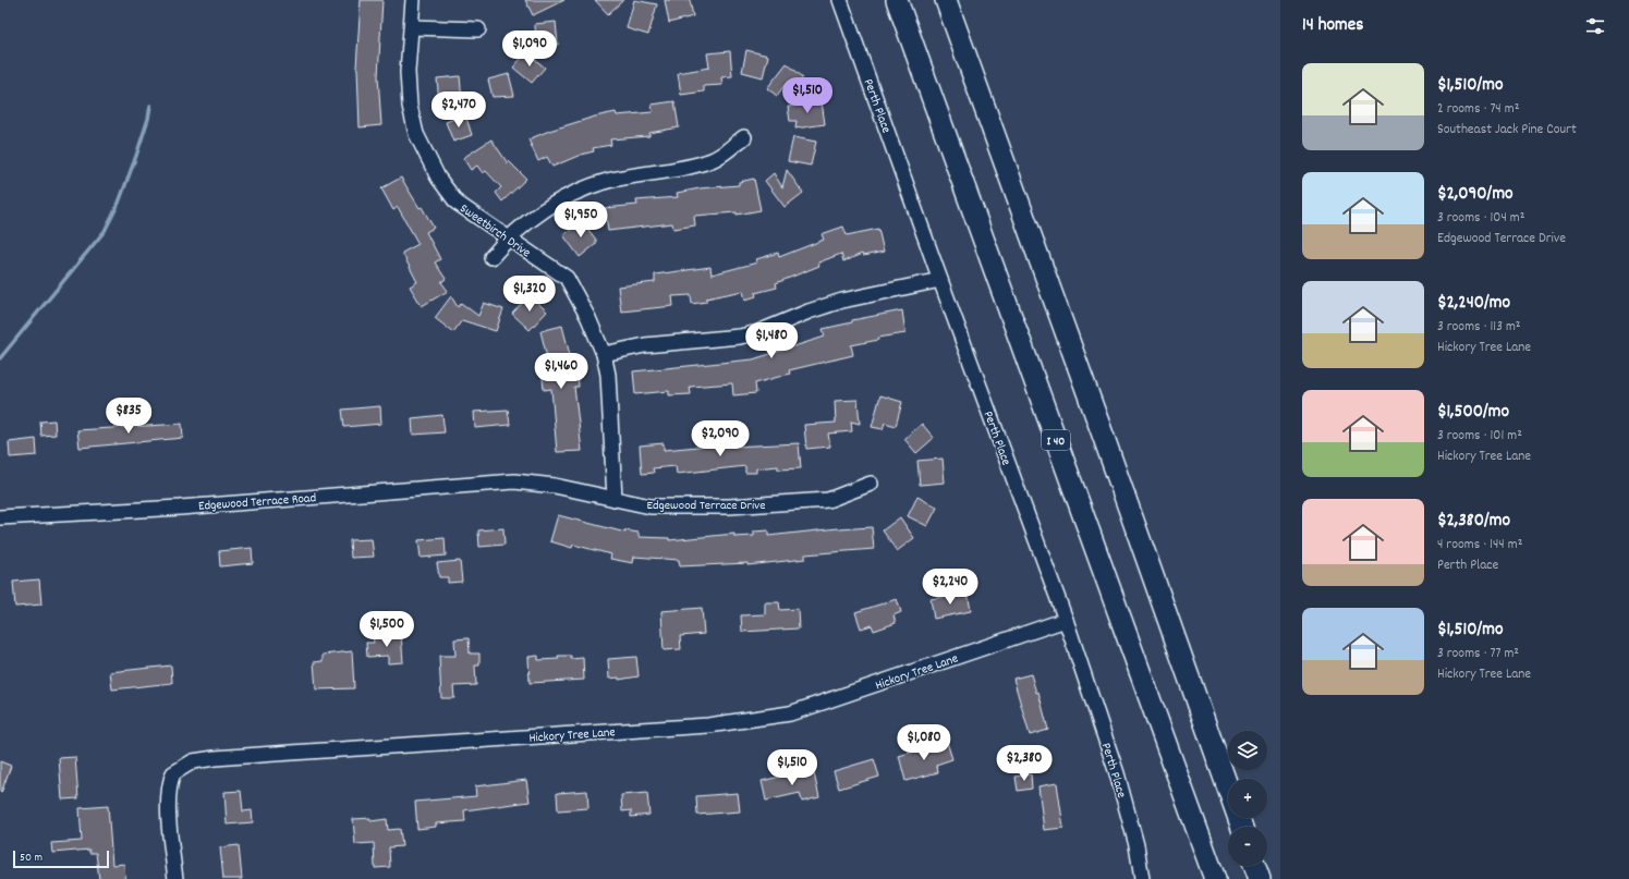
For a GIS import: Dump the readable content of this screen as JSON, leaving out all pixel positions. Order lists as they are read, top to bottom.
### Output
{
  "streets": {
    "highway": ["I 40"],
    "street": [
      "Perth Place",
      "Sweetbirch Drive",
      "Edgewood Terrace Road",
      "Edgewood Terrace Drive",
      "Hickory Tree Lane"
    ]
  },
  "crossings": [
    ["Perth Place", "Hickory Tree Lane"],
    ["Sweetbirch Drive", "Edgewood Terrace Drive"],
    ["Edgewood Terrace Road", "Edgewood Terrace Drive"]
  ],
  "scale_bar": "50 m",
  "page": {
    "heading": "14 homes",
    "price": [
      "$1,090",
      "$1,510",
      "$2,470",
      "$1,950",
      "$1,320",
      "$1,480",
      "$1,460",
      "$835",
      "$2,090",
      "$2,240",
      "$1,500",
      "$1,080",
      "$2,380",
      "$1,510"
    ],
    "list": [
      {
        "name": "$1,510/mo",
        "note": "2 rooms · 74 m² · Southeast Jack Pine Court"
      },
      {
        "name": "$2,090/mo",
        "note": "3 rooms · 104 m² · Edgewood Terrace Drive"
      },
      {
        "name": "$2,240/mo",
        "note": "3 rooms · 113 m² · Hickory Tree Lane"
      },
      {
        "name": "$1,500/mo",
        "note": "3 rooms · 101 m² · Hickory Tree Lane"
      },
      {
        "name": "$2,380/mo",
        "note": "4 rooms · 144 m² · Perth Place"
      },
      {
        "name": "$1,510/mo",
        "note": "3 rooms · 77 m² · Hickory Tree Lane"
      }
    ],
    "map_buttons": ["+", "−"],
    "scale": "50 m"
  }
}
